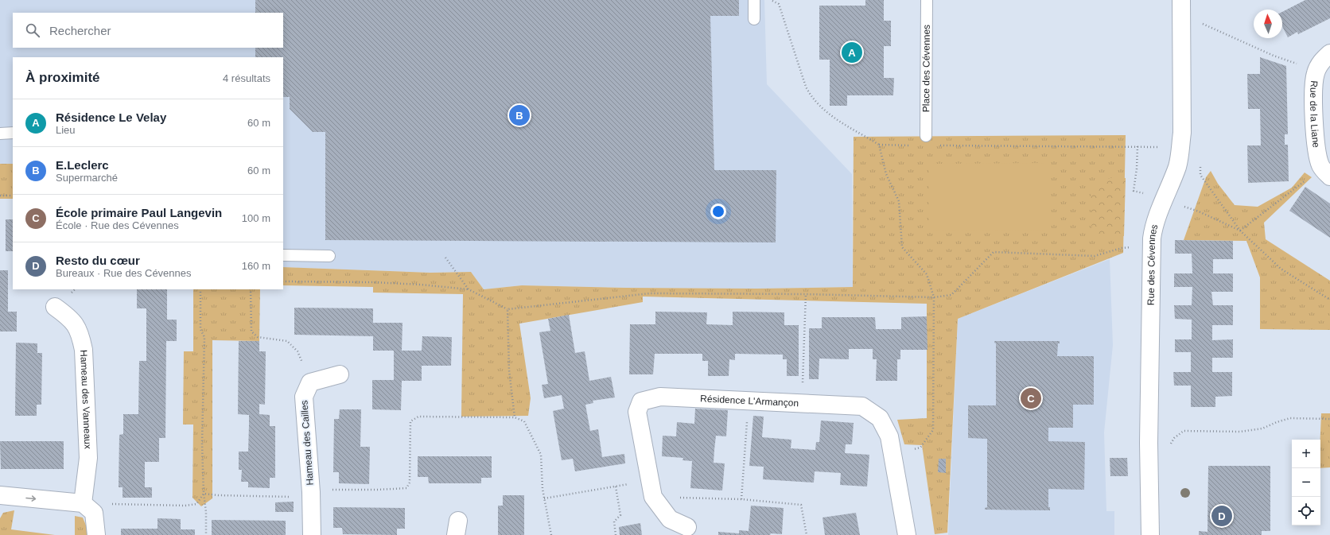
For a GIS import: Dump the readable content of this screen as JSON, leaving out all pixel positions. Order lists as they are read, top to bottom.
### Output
{
  "streets": {
    "street": [
      "Rue de la Liane",
      "Rue des Cévennes",
      "Hameau des Vanneaux",
      "Résidence L'Armançon",
      "Hameau des Cailles"
    ],
    "lane": ["Place des Cévennes"]
  },
  "north": "top",
  "page": {
    "search": "Rechercher",
    "pins": [
      "A",
      "B",
      "C",
      "D"
    ],
    "heading": ["À proximité", "4 résultats"],
    "list": [
      {
        "mark": "A",
        "name": "Résidence Le Velay",
        "note": "Lieu",
        "value": "60 m"
      },
      {
        "mark": "B",
        "name": "E.Leclerc",
        "note": "Supermarché",
        "value": "60 m"
      },
      {
        "mark": "C",
        "name": "École primaire Paul Langevin",
        "note": "École · Rue des Cévennes",
        "value": "100 m"
      },
      {
        "mark": "D",
        "name": "Resto du cœur",
        "note": "Bureaux · Rue des Cévennes",
        "value": "160 m"
      }
    ],
    "map_buttons": ["+", "−"]
  }
}
